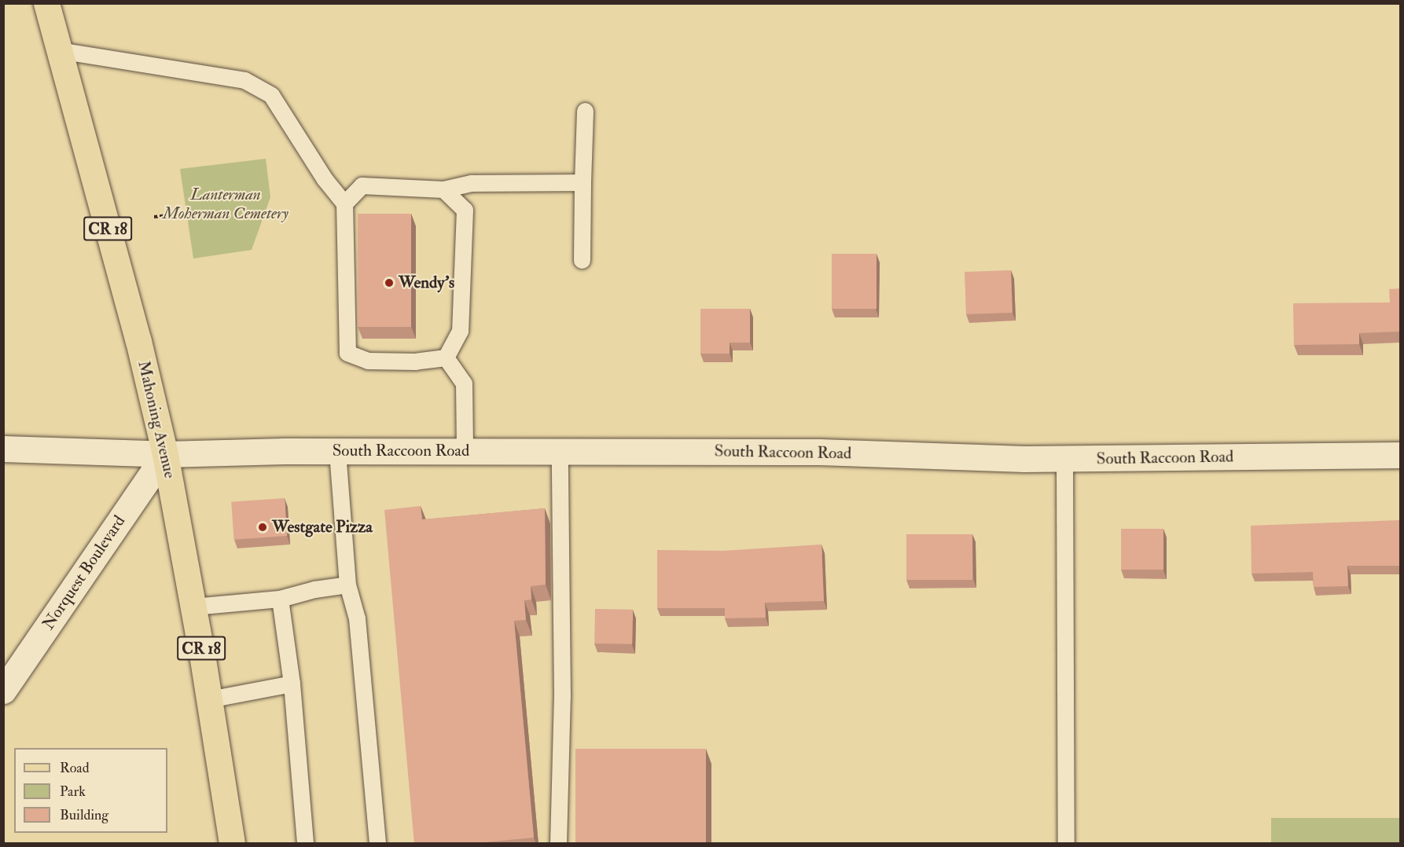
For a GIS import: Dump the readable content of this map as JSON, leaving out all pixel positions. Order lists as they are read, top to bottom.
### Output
{
  "streets": {
    "main road": ["CR 18", "Mahoning Avenue"],
    "street": ["South Raccoon Road", "Norquest Boulevard"]
  },
  "crossings": [
    ["Mahoning Avenue", "South Raccoon Road"],
    ["Mahoning Avenue", "Norquest Boulevard"],
    ["South Raccoon Road", "Norquest Boulevard"]
  ],
  "parks": ["Lanterman Moherman Cemetery"],
  "places": ["Wendy's", "Westgate Pizza"],
  "legend": ["Road", "Park", "Building"]
}
